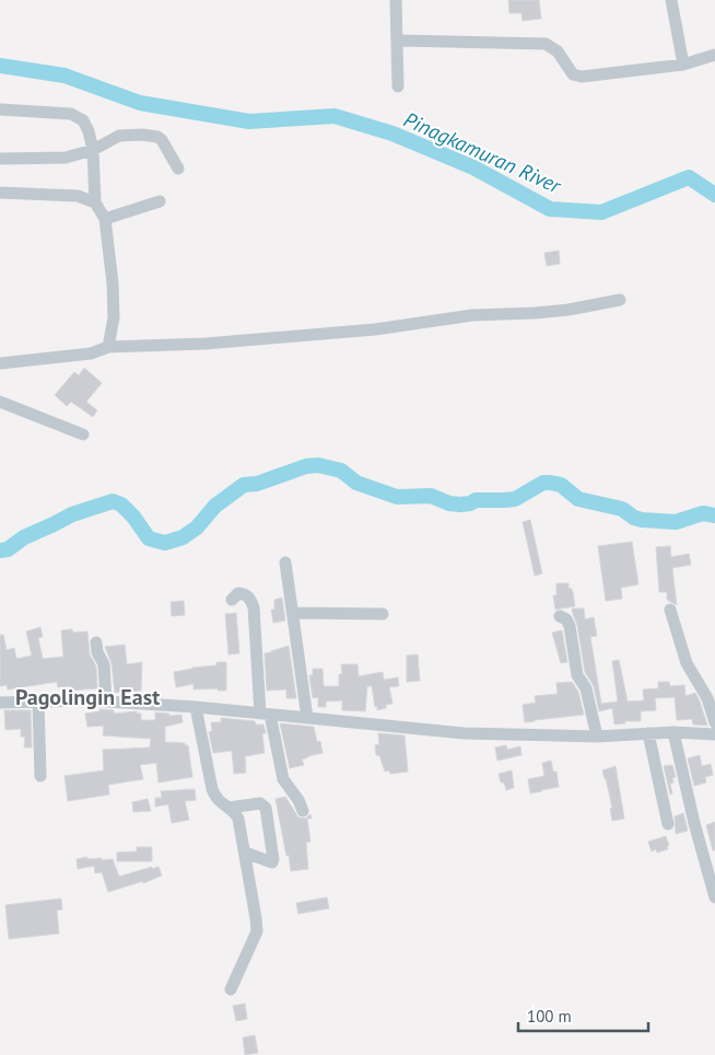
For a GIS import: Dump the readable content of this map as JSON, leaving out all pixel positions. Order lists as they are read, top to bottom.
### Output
{
  "districts": ["Pagolingin East"],
  "water": ["Pinagkamuran River"],
  "scale_bar": "100 m"
}
